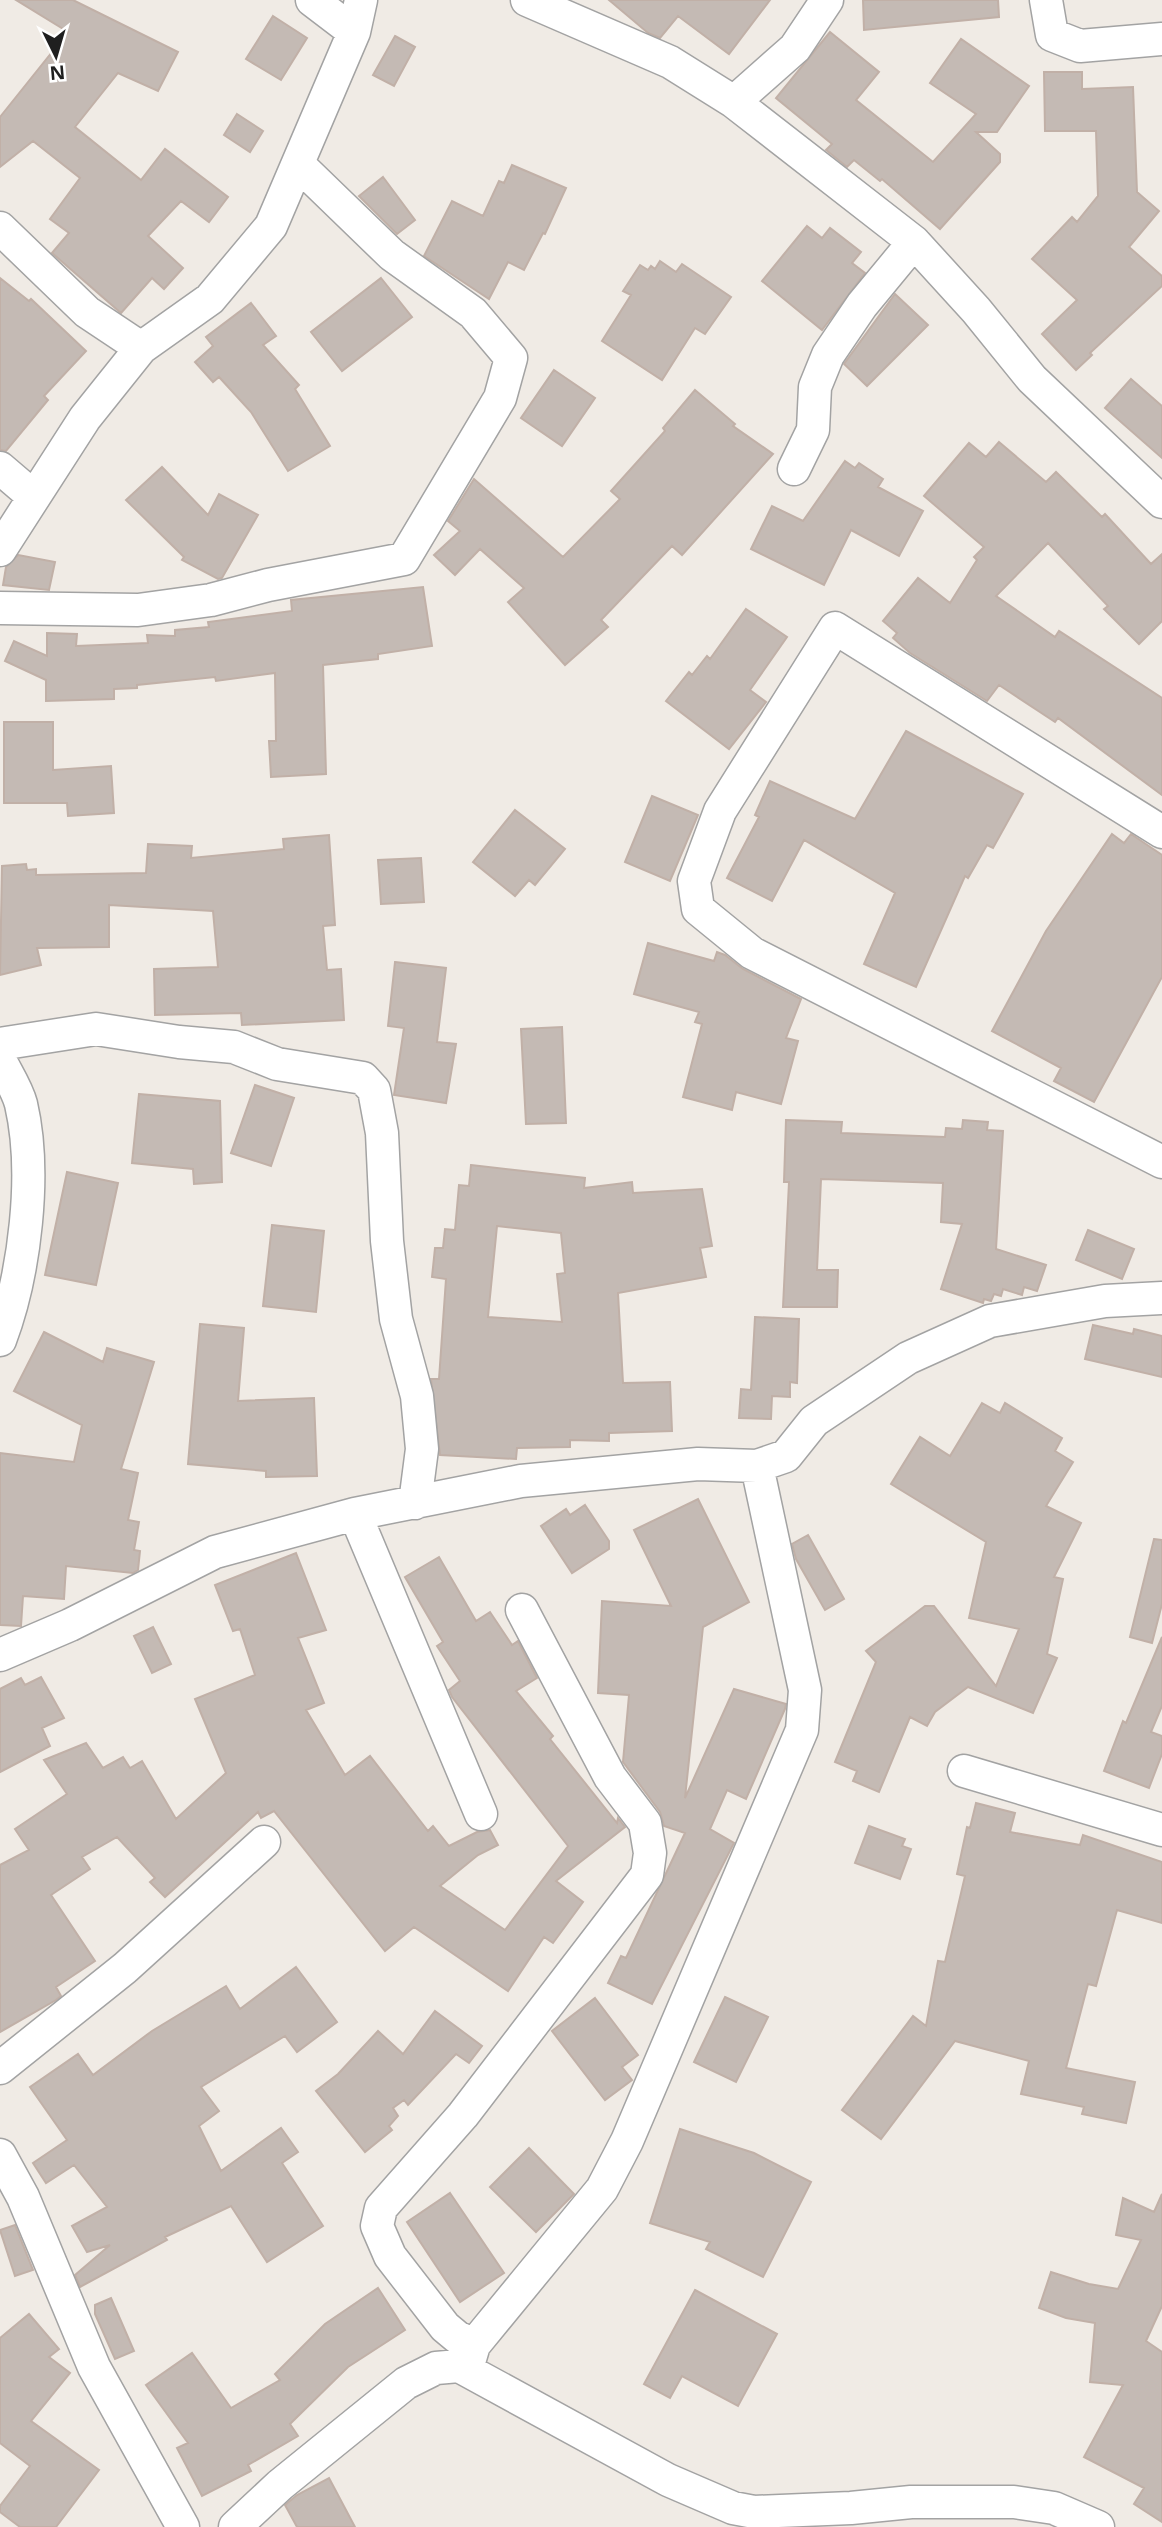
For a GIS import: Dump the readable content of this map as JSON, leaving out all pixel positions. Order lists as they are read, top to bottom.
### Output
{
  "north": "bottom"
}
